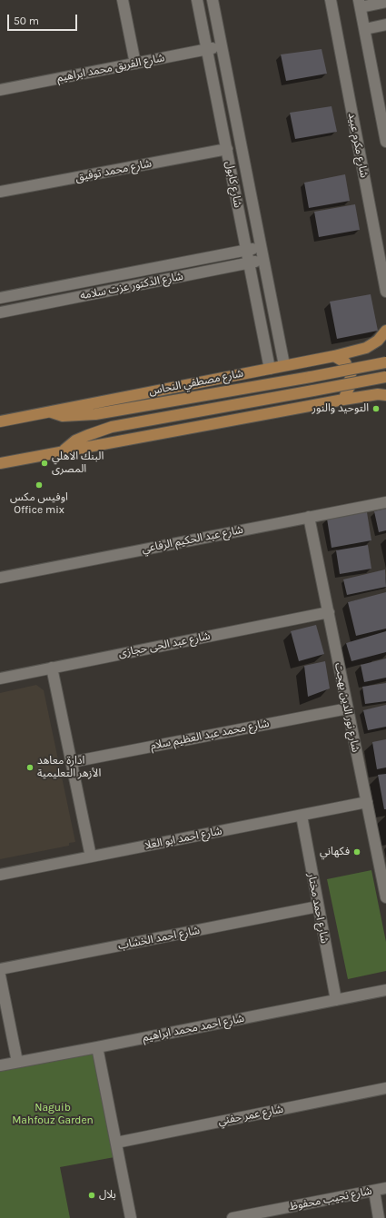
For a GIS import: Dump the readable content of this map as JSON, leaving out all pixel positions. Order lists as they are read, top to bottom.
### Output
{
  "streets": {
    "main road": ["شارع مصطفي النحاس"],
    "street": [
      "شارع الفريق محمد ابراهيم",
      "شارع مكرم عبيد",
      "شارع محمد توفيق",
      "شارع كابول",
      "شارع الدكتور عزت سلامه",
      "شارع عبد الحكيم الرفاعي",
      "شارع عبد الحى حجازى",
      "شارع نور الدين بهجت",
      "شارع محمد عبد العظيم سلام",
      "شارع احمد ابو العلا",
      "شارع احمد مختار",
      "شارع احمد الخشاب",
      "شارع احمد محمد ابراهيم",
      "شارع عمر حفني",
      "شارع نجيب محفوظ"
    ]
  },
  "crossings": [
    ["شارع الفريق محمد ابراهيم", "شارع كابول"],
    ["شارع محمد توفيق", "شارع كابول"],
    ["شارع كابول", "شارع الدكتور عزت سلامه"],
    ["شارع كابول", "شارع مصطفي النحاس"],
    ["شارع عبد الحكيم الرفاعي", "شارع نور الدين بهجت"],
    ["شارع عبد الحى حجازى", "شارع نور الدين بهجت"],
    ["شارع نور الدين بهجت", "شارع محمد عبد العظيم سلام"],
    ["شارع نور الدين بهجت", "شارع احمد ابو العلا"],
    ["شارع احمد ابو العلا", "شارع احمد مختار"],
    ["شارع احمد مختار", "شارع احمد الخشاب"],
    ["شارع احمد مختار", "شارع احمد محمد ابراهيم"]
  ],
  "parks": ["Naguib Mahfouz Garden"],
  "places": [
    "التوحيد والنور",
    "البنك الاهلي المصرى",
    "اوفيس مكس Office mix",
    "ادارة معاهد الأزهر التعليمية",
    "فكهاني",
    "بلال"
  ],
  "scale_bar": "50 m"
}
